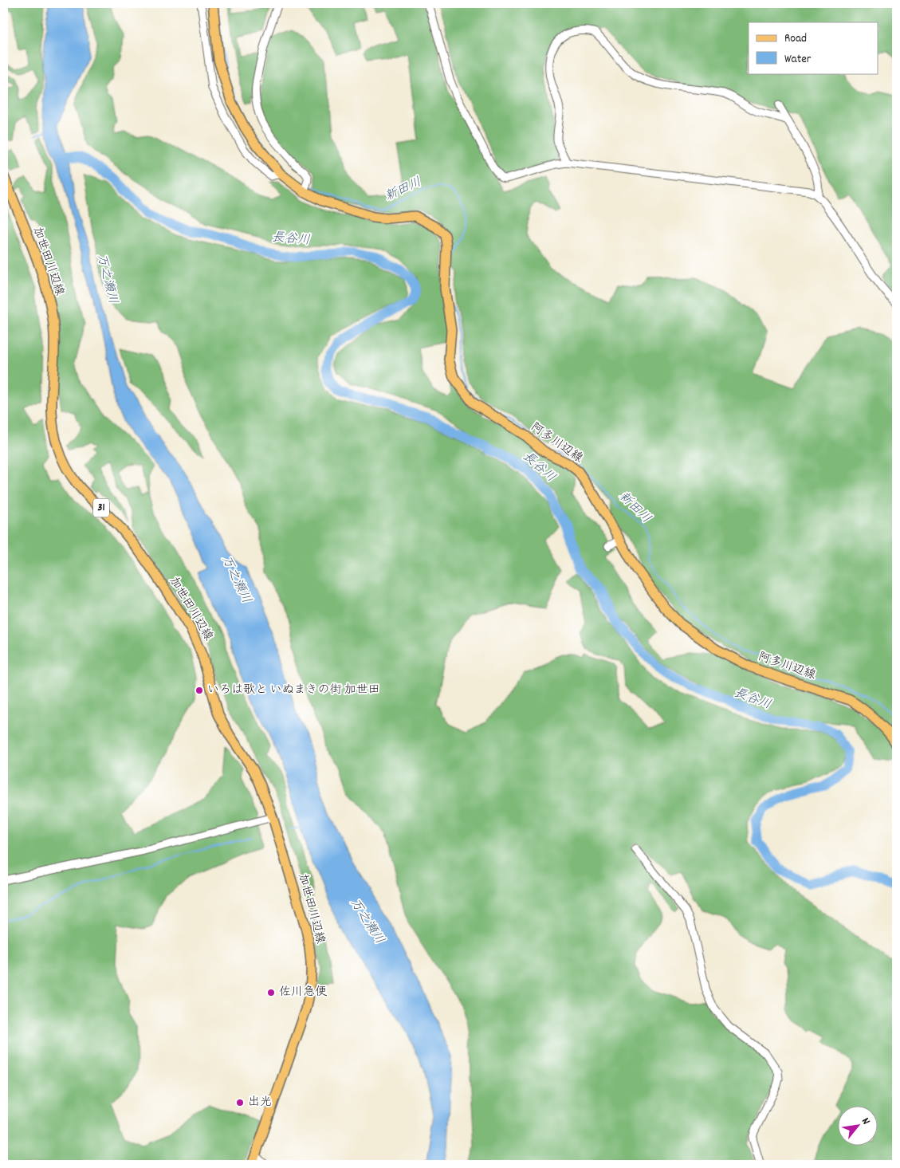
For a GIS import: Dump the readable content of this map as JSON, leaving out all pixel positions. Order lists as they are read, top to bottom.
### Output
{
  "streets": {
    "main road": ["加世田川辺線", "阿多川辺線", "31"]
  },
  "water": ["新田川", "長谷川", "万之瀬川"],
  "places": ["いろは歌と いぬまきの街 加世田", "佐川急便", "出光"],
  "legend": ["Road", "Water"],
  "north": "top right"
}
